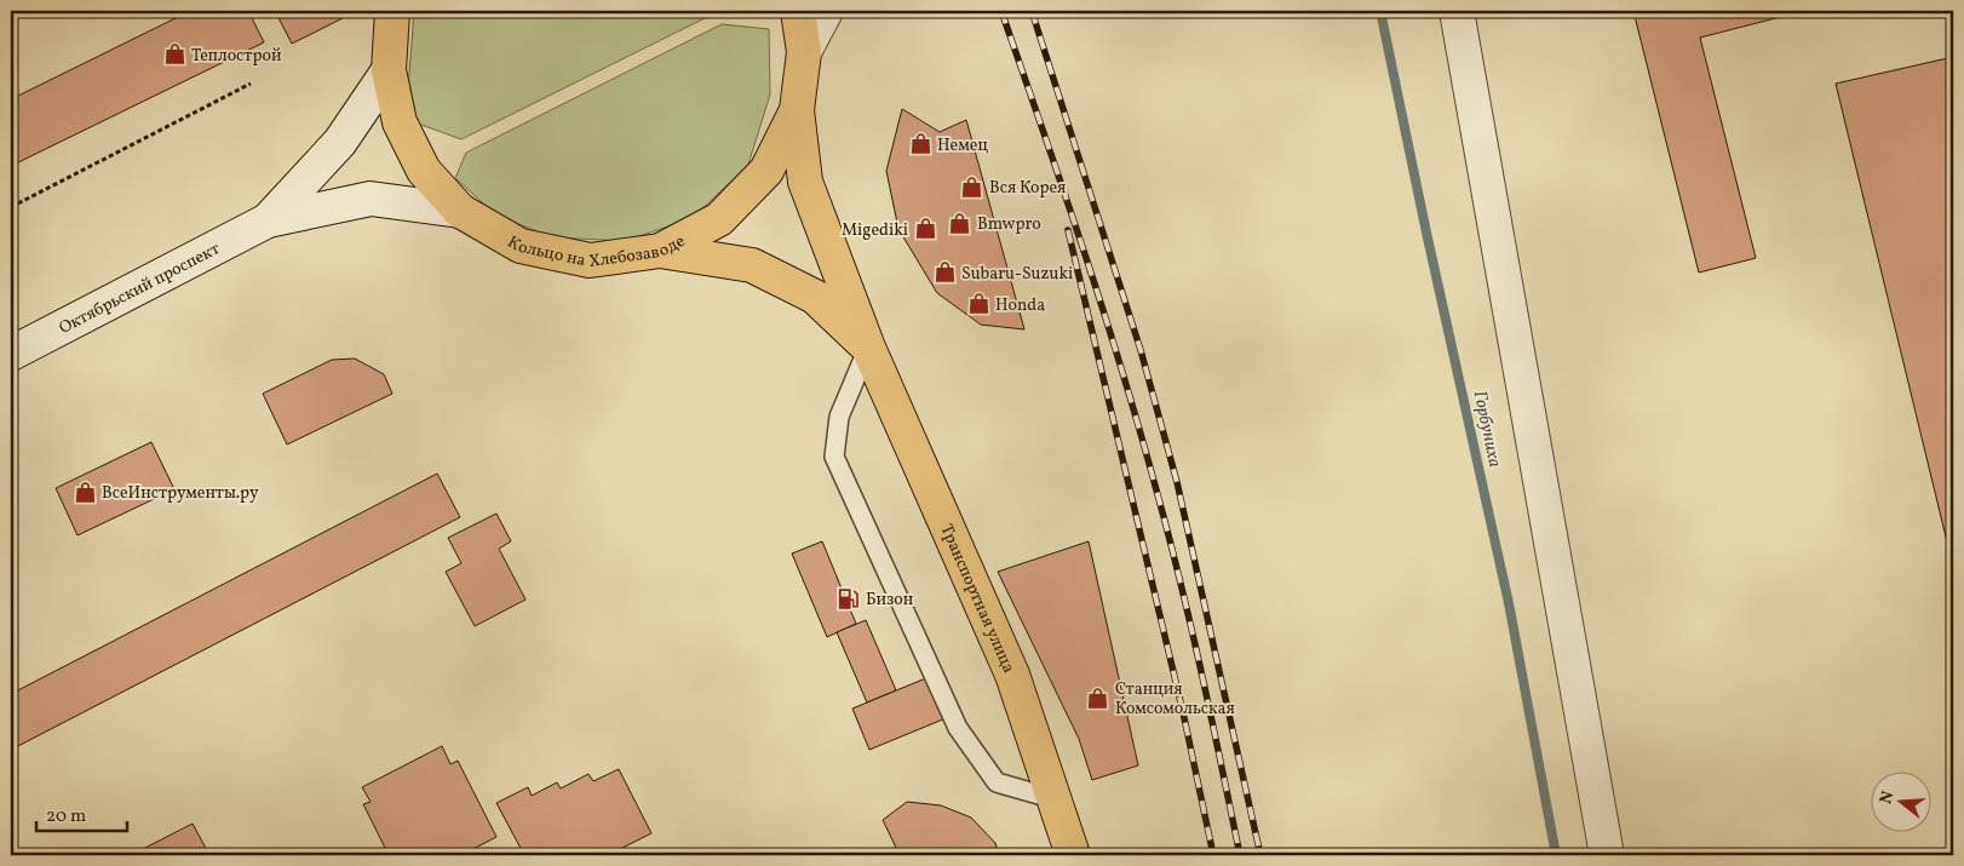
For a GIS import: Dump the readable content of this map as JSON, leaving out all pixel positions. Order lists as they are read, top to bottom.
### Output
{
  "streets": {
    "main road": ["Кольцо на Хлебозаводе", "Транспортная улица"],
    "street": ["Октябрьский проспект"]
  },
  "crossings": [
    ["Кольцо на Хлебозаводе", "Октябрьский проспект"],
    ["Кольцо на Хлебозаводе", "Транспортная улица"]
  ],
  "water": ["Горбуниха"],
  "places": {
    "shop": [
      "Теплострой",
      "Немец",
      "Вся Корея",
      "Bmwpro",
      "Migediki",
      "Subaru-Suzuki",
      "Honda",
      "ВсеИнструменты.ру",
      "Станция Комсомольская"
    ],
    "fuel station": ["Бизон"]
  },
  "scale_bar": "20 m",
  "north": "left"
}
